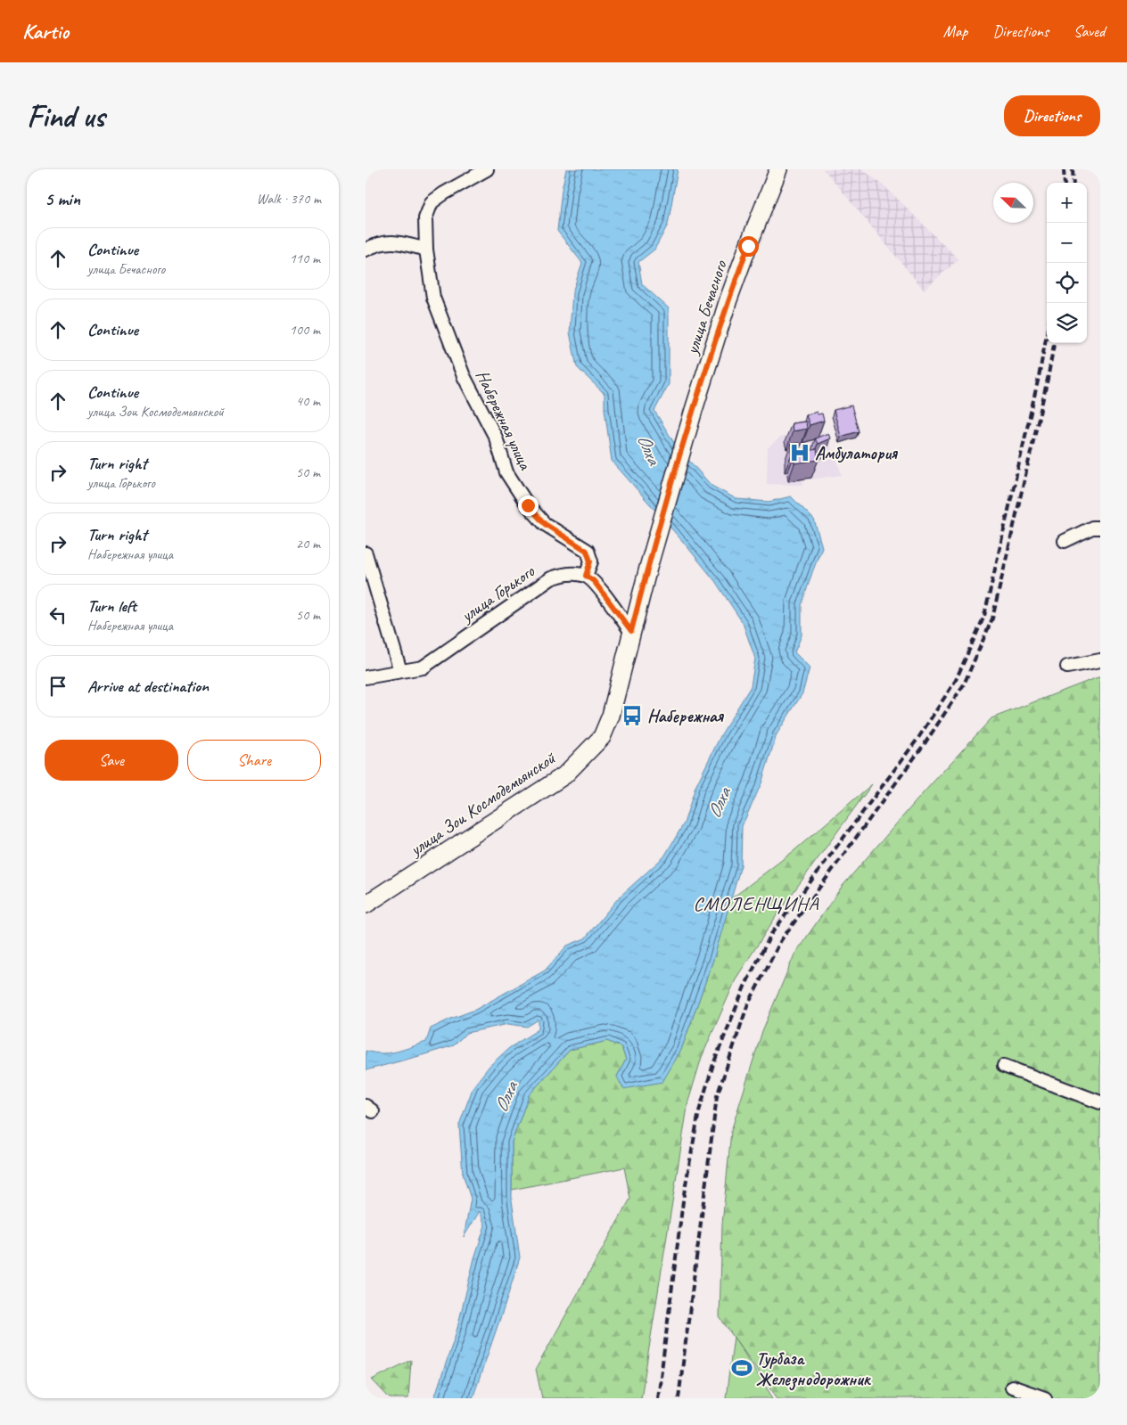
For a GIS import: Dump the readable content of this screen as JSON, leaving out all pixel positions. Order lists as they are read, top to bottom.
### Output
{
  "streets": {
    "main road": ["улица Бечасного", "улица Зои Космодемьянской"],
    "street": ["Набережная улица", "улица Горького"]
  },
  "crossings": [
    ["улица Бечасного", "улица Зои Космодемьянской"],
    ["Набережная улица", "улица Горького"]
  ],
  "districts": ["СМОЛЕНЩИНА"],
  "water": ["Олха"],
  "places": {
    "hospital": ["Амбулатория"],
    "bus stop": ["Набережная"],
    "sports": ["Турбаза Железнодорожник"]
  },
  "north": "top left",
  "page": {
    "header": "Kartio",
    "nav": ["Map", "Directions", "Saved"],
    "buttons": [
      "Directions",
      ["Save", "Share"]
    ],
    "title": "Find us",
    "heading": ["5 min", "Walk · 370 m"],
    "map_buttons": ["+", "−"],
    "list": [
      ["Continue", "улица Бечасного", "110 m"],
      ["Continue", "100 m"],
      ["Continue", "улица Зои Космодемьянской", "40 m"],
      ["Turn right", "улица Горького", "50 m"],
      ["Turn right", "Набережная улица", "20 m"],
      ["Turn left", "Набережная улица", "50 m"],
      "Arrive at destination"
    ]
  }
}
